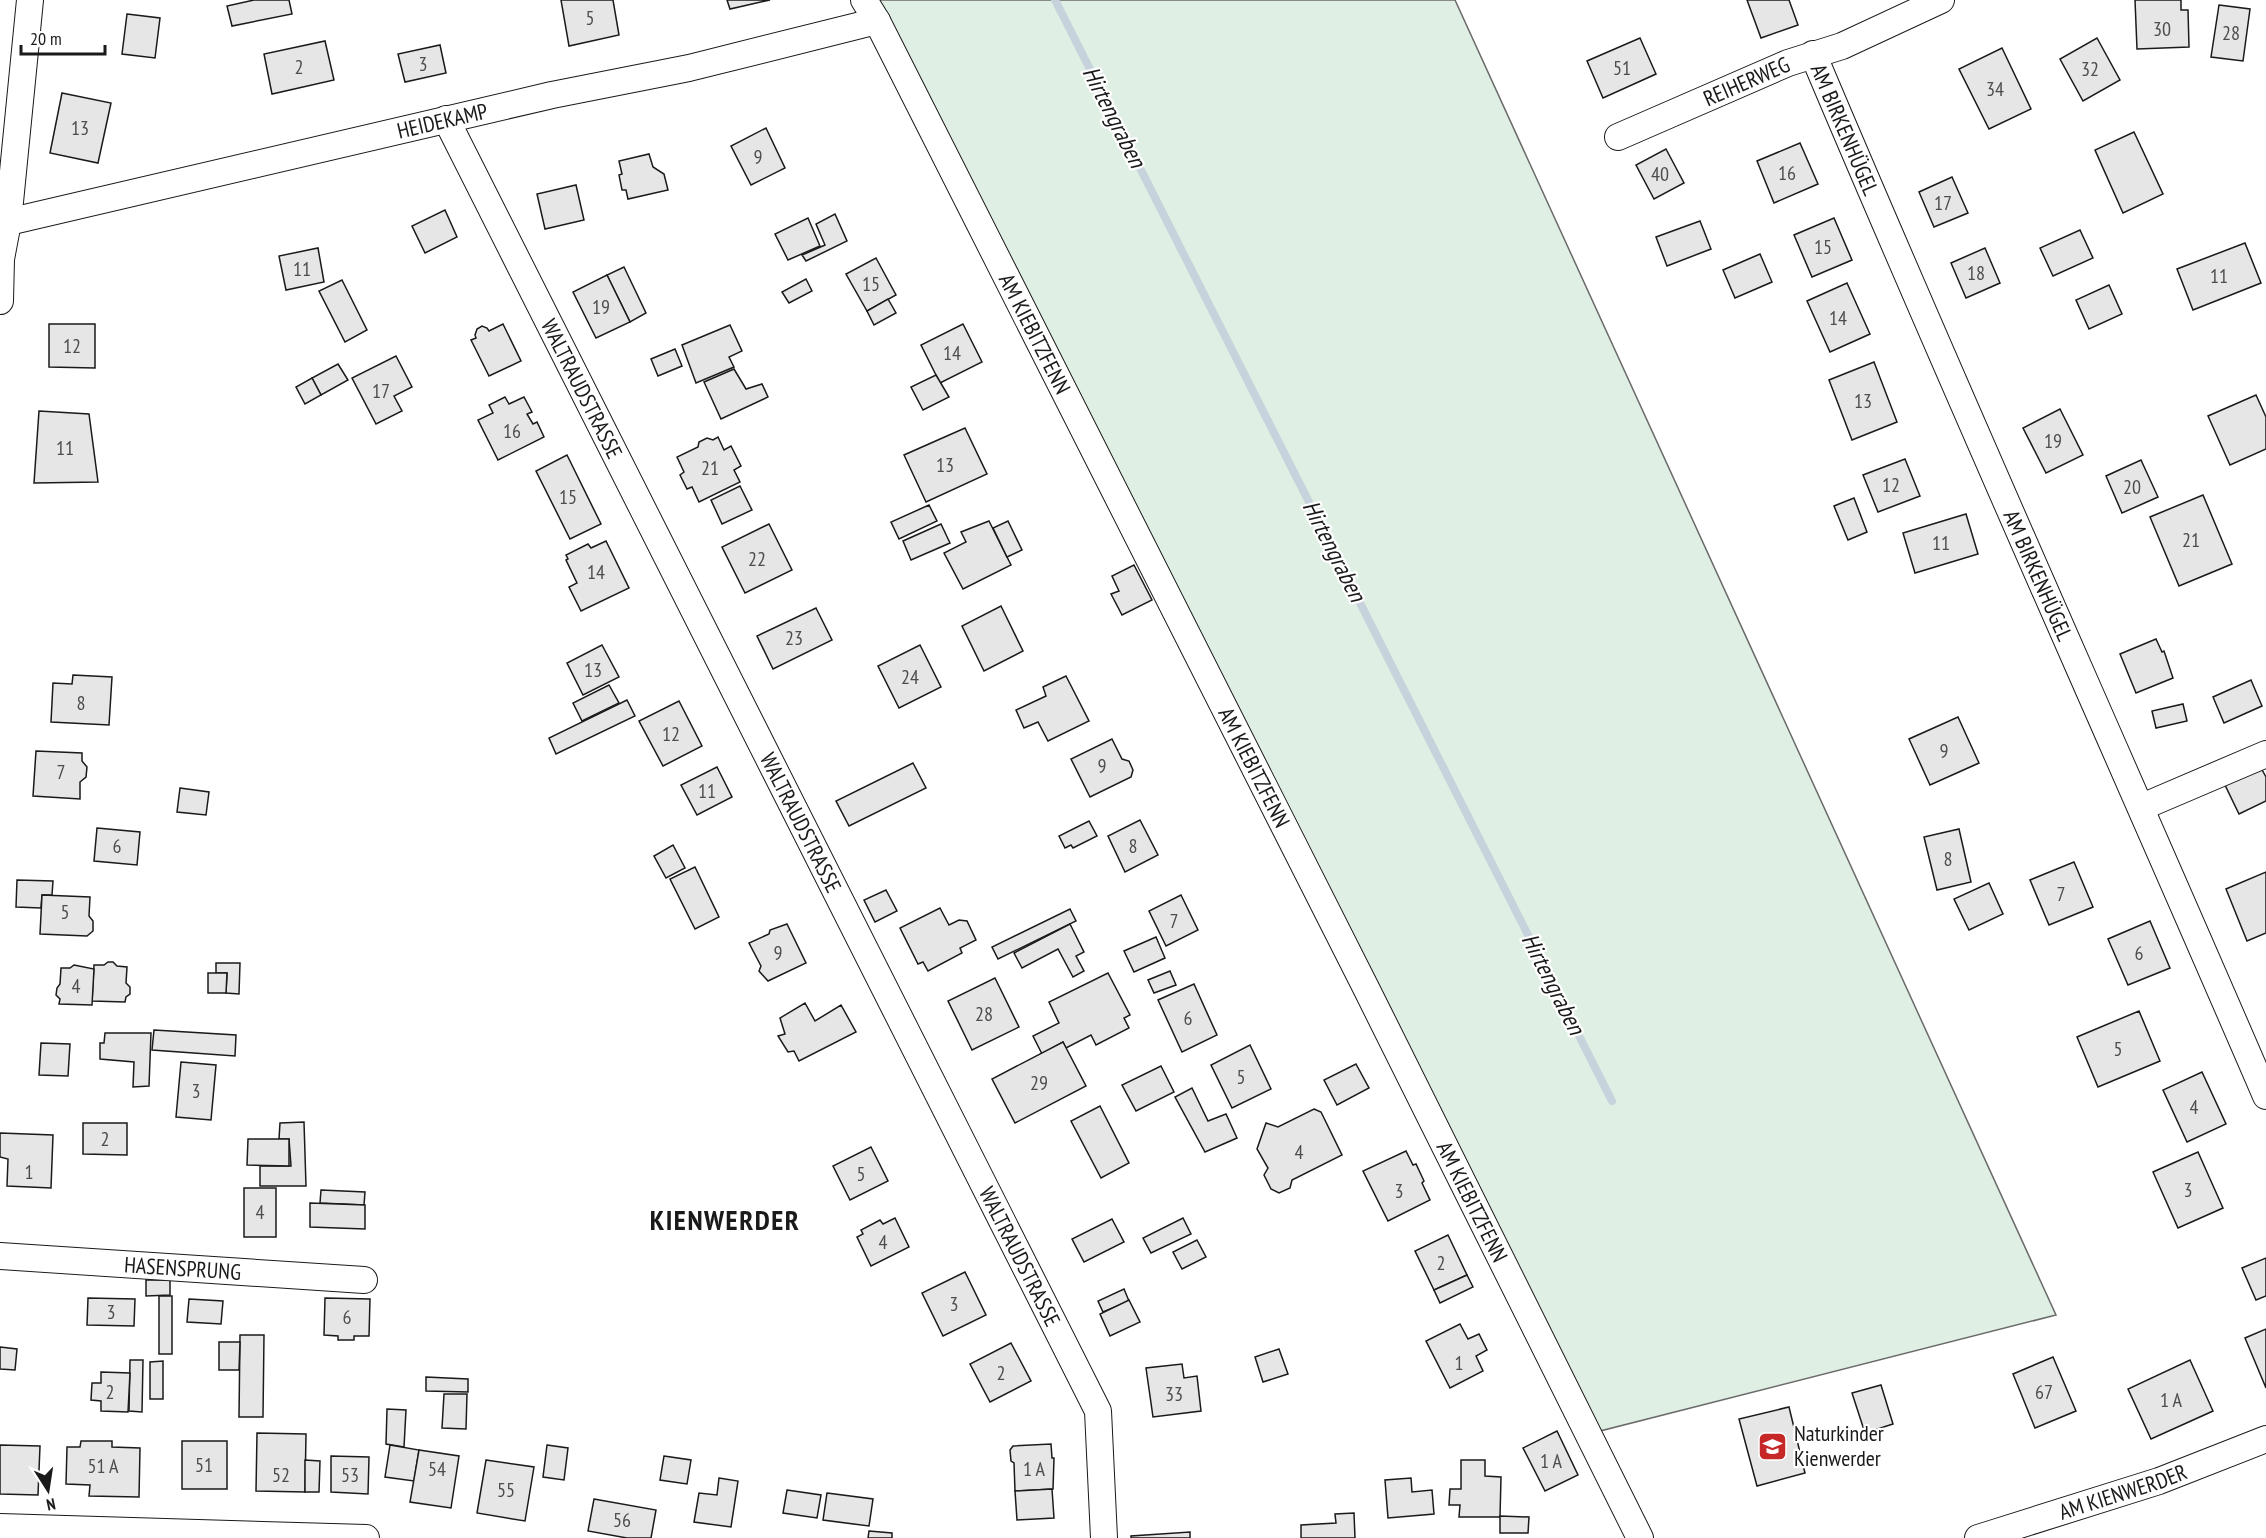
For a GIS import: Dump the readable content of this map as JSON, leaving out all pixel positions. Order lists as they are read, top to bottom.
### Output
{
  "streets": {
    "street": [
      "REIHERWEG",
      "HEIDEKAMP",
      "AM BIRKENHÜGEL",
      "AM KIEBITZFENN",
      "WALTRAUDSTRASSE",
      "HASENSPRUNG",
      "AM KIENWERDER"
    ]
  },
  "crossings": [
    ["REIHERWEG", "AM BIRKENHÜGEL"],
    ["HEIDEKAMP", "AM KIEBITZFENN"],
    ["HEIDEKAMP", "WALTRAUDSTRASSE"]
  ],
  "districts": ["KIENWERDER"],
  "water": ["Hirtengraben"],
  "places": {
    "school or university": ["Naturkinder Kienwerder"]
  },
  "house_numbers": [
    "5",
    "30",
    "28",
    "3",
    "2",
    "51",
    "32",
    "34",
    "13",
    "9",
    "16",
    "40",
    "17",
    "15",
    "11",
    "18",
    "11",
    "15",
    "19",
    "14",
    "12",
    "14",
    "17",
    "13",
    "16",
    "19",
    "11",
    "13",
    "21",
    "12",
    "20",
    "15",
    "21",
    "11",
    "22",
    "14",
    "23",
    "13",
    "24",
    "8",
    "12",
    "9",
    "9",
    "7",
    "11",
    "6",
    "8",
    "8",
    "7",
    "5",
    "7",
    "9",
    "6",
    "4",
    "28",
    "6",
    "5",
    "5",
    "29",
    "3",
    "4",
    "2",
    "4",
    "1",
    "5",
    "3",
    "3",
    "4",
    "4",
    "2",
    "3",
    "3",
    "6",
    "1",
    "2",
    "2",
    "67",
    "33",
    "1 A",
    "1 A",
    "51",
    "51 A",
    "54",
    "1 A",
    "52",
    "53",
    "55",
    "56"
  ],
  "scale_bar": "20 m",
  "north": "bottom"
}
